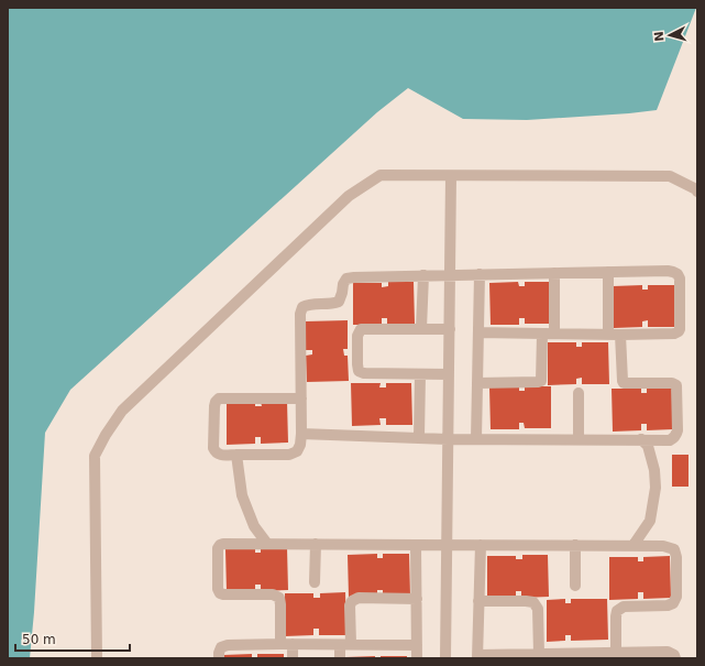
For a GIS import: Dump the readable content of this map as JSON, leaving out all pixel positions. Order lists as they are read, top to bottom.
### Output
{
  "scale_bar": "50 m",
  "north": "left"
}
